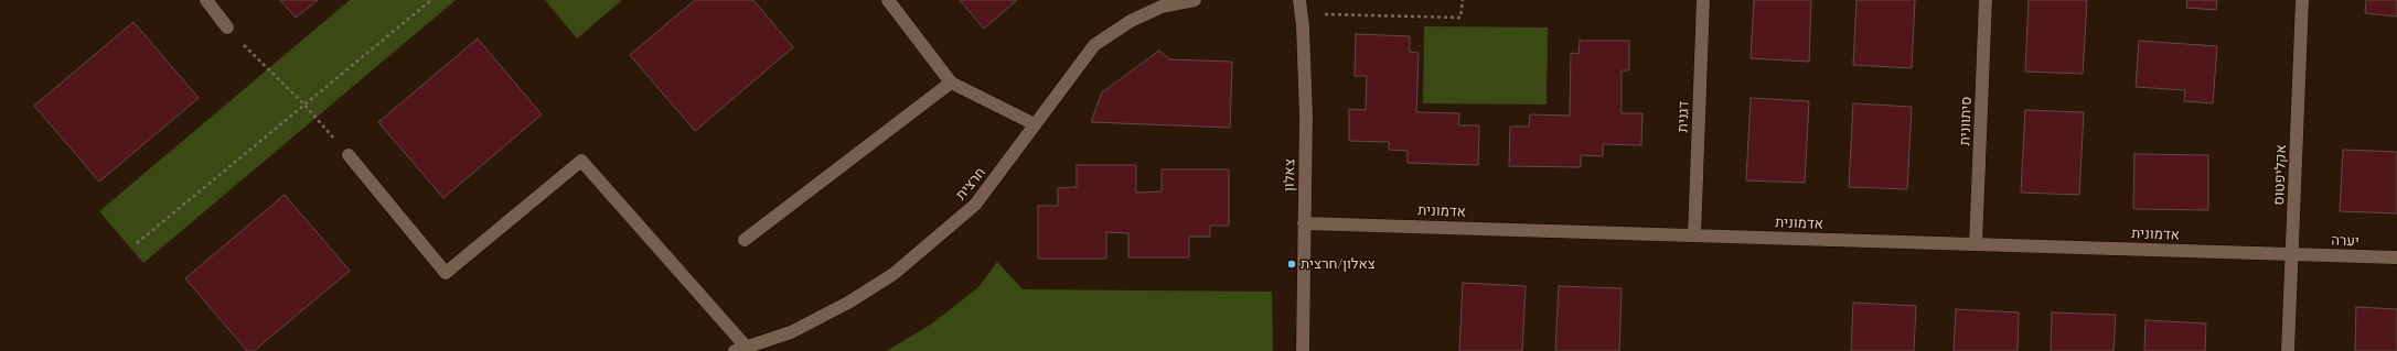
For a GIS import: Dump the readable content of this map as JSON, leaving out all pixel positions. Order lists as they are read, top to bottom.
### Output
{
  "streets": {
    "street": [
      "דגנית",
      "סיתוונית",
      "צאלון",
      "אקליפטוס",
      "חרצית",
      "אדמונית",
      "יערה"
    ]
  },
  "crossings": [
    ["דגנית", "אדמונית"],
    ["סיתוונית", "אדמונית"],
    ["צאלון", "אדמונית"],
    ["אקליפטוס", "אדמונית"],
    ["אקליפטוס", "יערה"],
    ["אדמונית", "יערה"]
  ],
  "places": ["צאלון/חרצית"]
}
